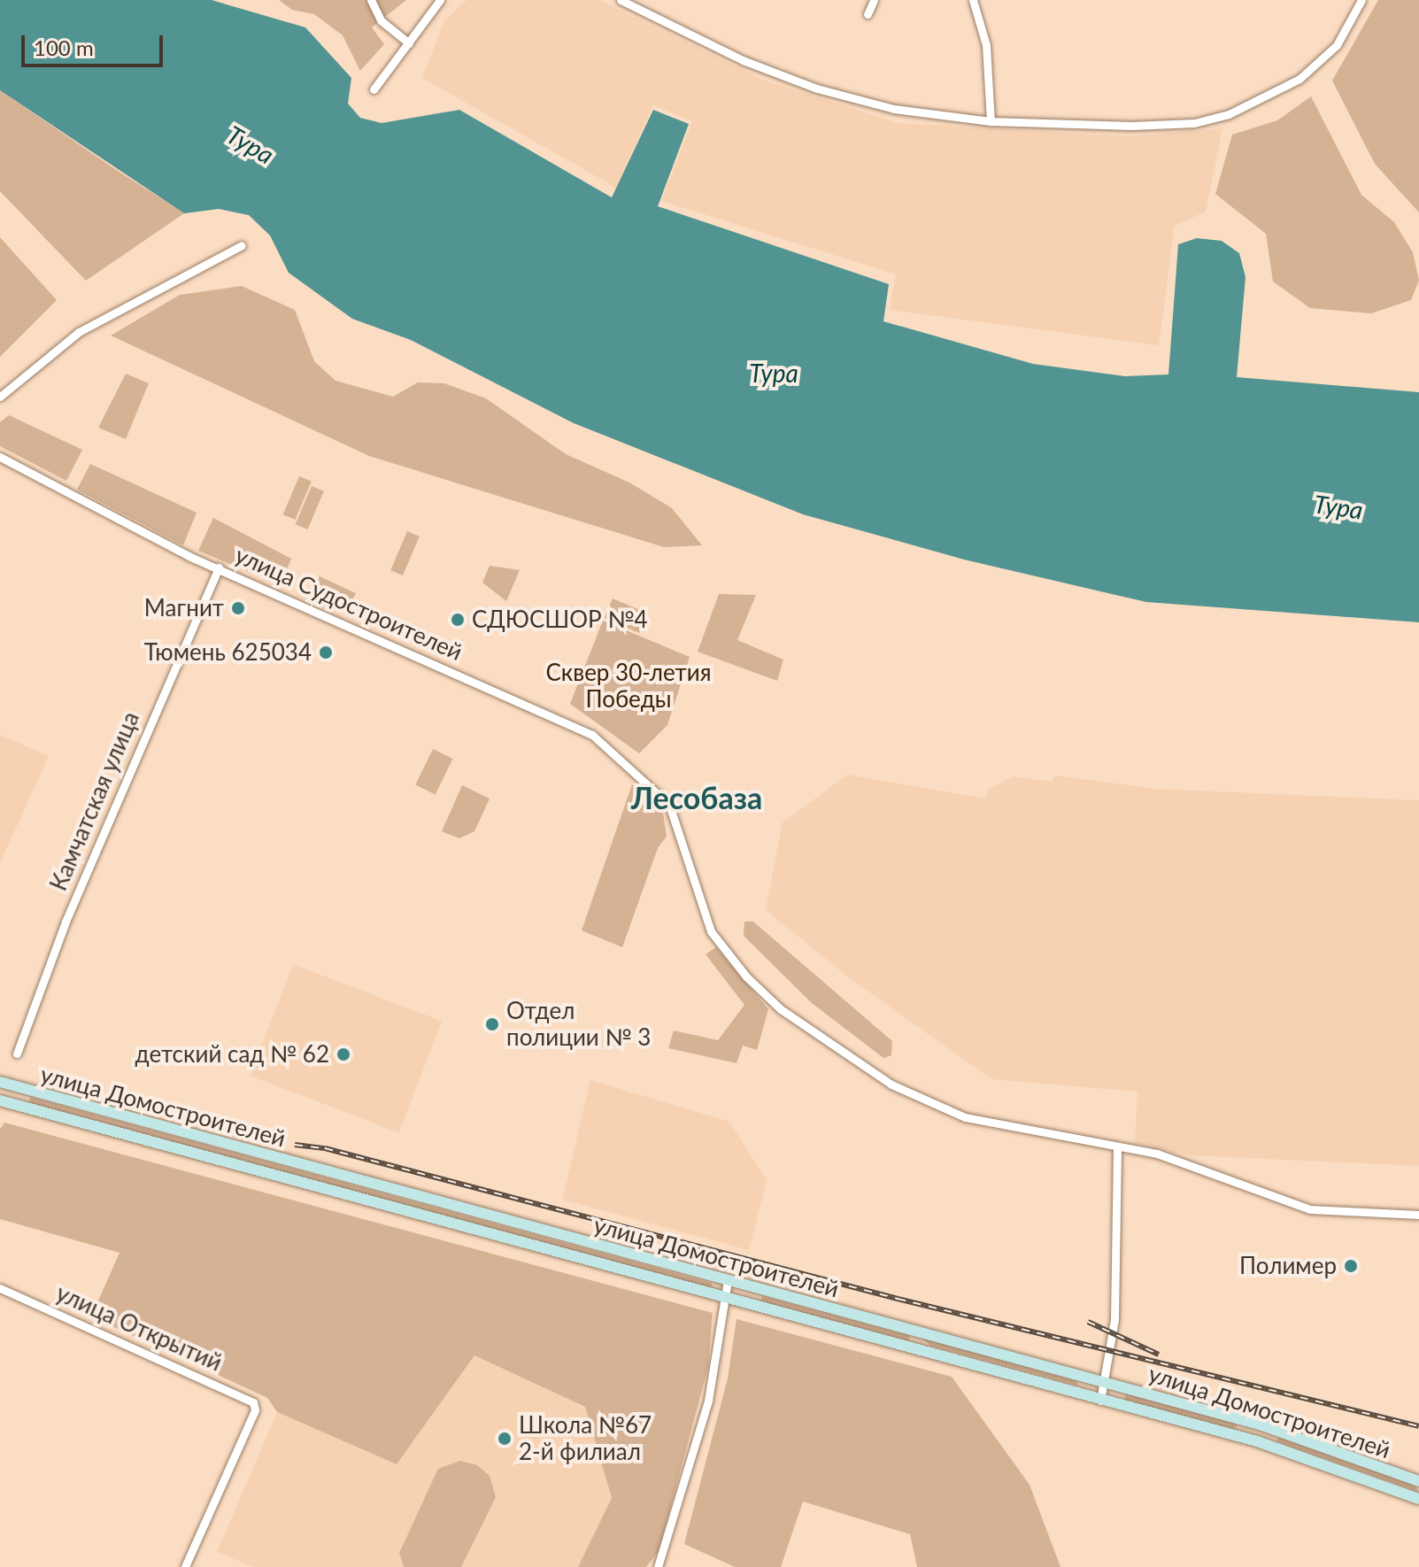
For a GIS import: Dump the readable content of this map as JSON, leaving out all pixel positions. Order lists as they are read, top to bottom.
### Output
{
  "streets": {
    "main road": ["улица Домостроителей"],
    "street": ["улица Судостроителей", "Камчатская улица", "улица Открытий"]
  },
  "crossings": [
    ["улица Судостроителей", "Камчатская улица"]
  ],
  "districts": ["Лесобаза"],
  "water": ["Тура"],
  "parks": ["Сквер 30-летия Победы"],
  "places": [
    "Магнит",
    "СДЮСШОР №4",
    "Тюмень 625034",
    "Отдел полиции № 3",
    "детский сад № 62",
    "Полимер",
    "Школа №67 2-й филиал"
  ],
  "scale_bar": "100 m"
}
